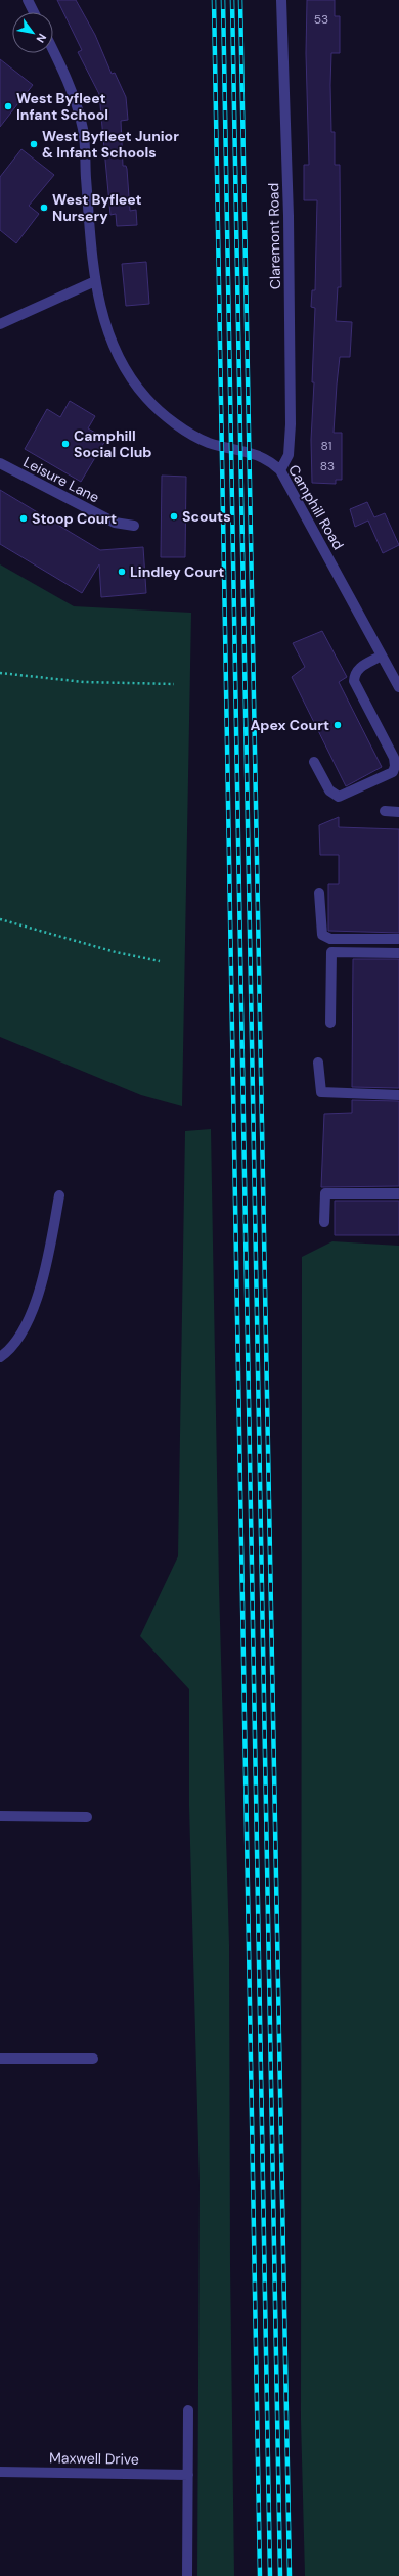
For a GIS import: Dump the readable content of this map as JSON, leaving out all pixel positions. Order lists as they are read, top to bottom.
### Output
{
  "streets": {
    "street": [
      "Claremont Road",
      "Leisure Lane",
      "Camphill Road",
      "Maxwell Drive"
    ]
  },
  "crossings": [
    ["Claremont Road", "Camphill Road"]
  ],
  "places": [
    "West Byfleet Infant School",
    "West Byfleet Junior & Infant Schools",
    "West Byfleet Nursery",
    "Camphill Social Club",
    "Scouts",
    "Stoop Court",
    "Lindley Court",
    "Apex Court"
  ],
  "house_numbers": ["53", "81", "83"],
  "north": "bottom right"
}
